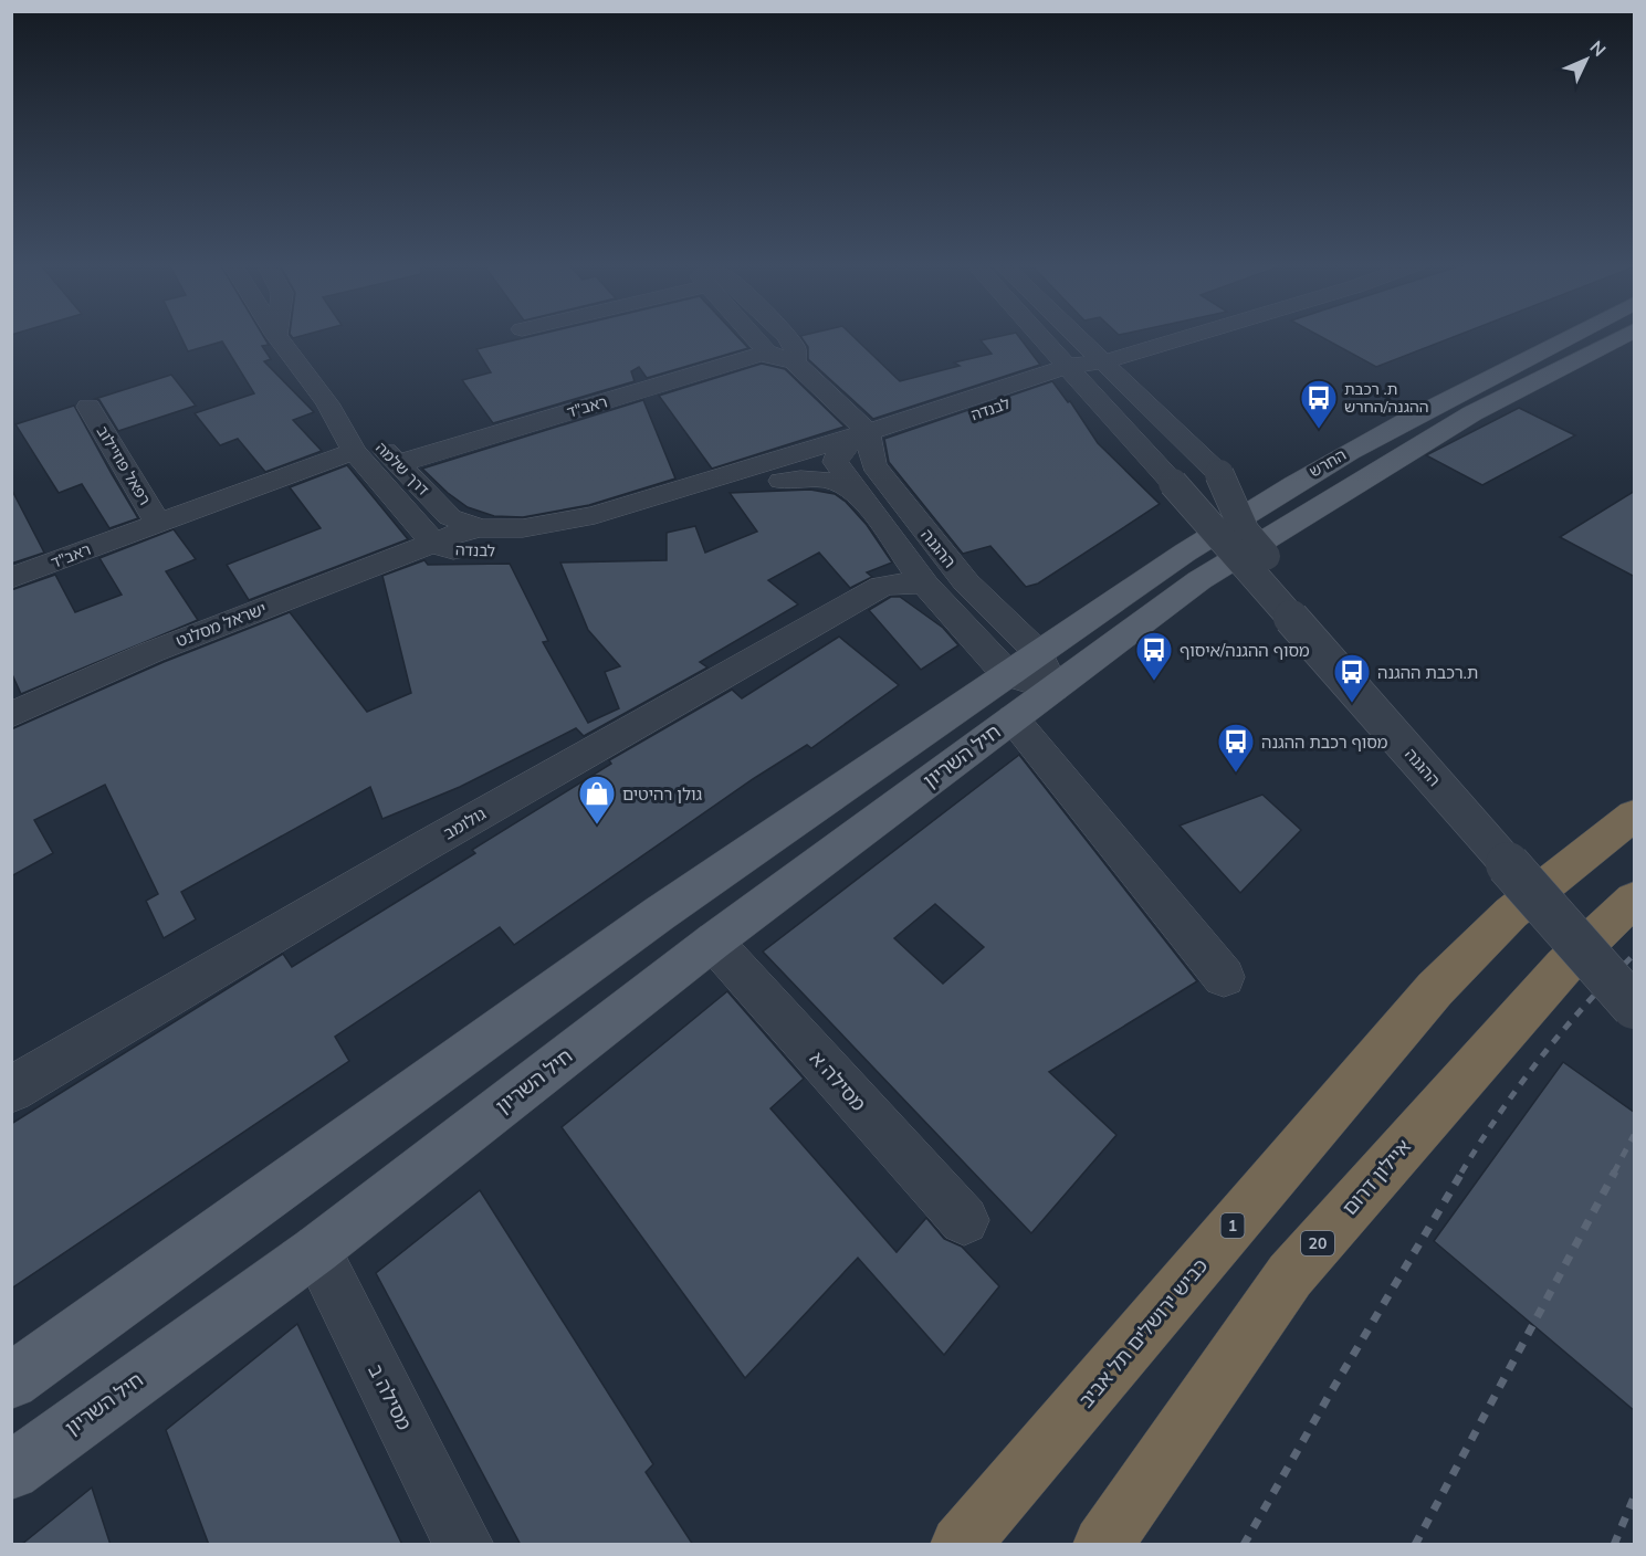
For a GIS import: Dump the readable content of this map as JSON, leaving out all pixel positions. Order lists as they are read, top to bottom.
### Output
{
  "streets": {
    "highway": [
      "איילון דרום",
      "1",
      "20",
      "כביש ירושלים תל אביב"
    ],
    "main road": ["החרש", "חיל השריון"],
    "street": [
      "ראב\"ד",
      "לבנדה",
      "רפאל פוזיילוב",
      "דרך שלמה",
      "ההגנה",
      "ישראל מסלנט",
      "גולומב",
      "מסילה א",
      "מסילה ב"
    ]
  },
  "crossings": [
    ["ראב\"ד", "רפאל פוזיילוב"],
    ["ראב\"ד", "דרך שלמה"],
    ["ראב\"ד", "ההגנה"],
    ["לבנדה", "דרך שלמה"],
    ["לבנדה", "ההגנה"],
    ["לבנדה", "ישראל מסלנט"],
    ["החרש", "ההגנה"],
    ["החרש", "חיל השריון"],
    ["דרך שלמה", "ישראל מסלנט"],
    ["ההגנה", "חיל השריון"],
    ["ההגנה", "גולומב"],
    ["חיל השריון", "מסילה א"],
    ["חיל השריון", "מסילה ב"]
  ],
  "places": {
    "bus stop": [
      "ת. רכבת ההגנה/החרש",
      "מסוף ההגנה/איסוף",
      "ת.רכבת ההגנה",
      "מסוף רכבת ההגנה"
    ],
    "shop": ["גולן רהיטים"]
  },
  "north": "top right"
}
